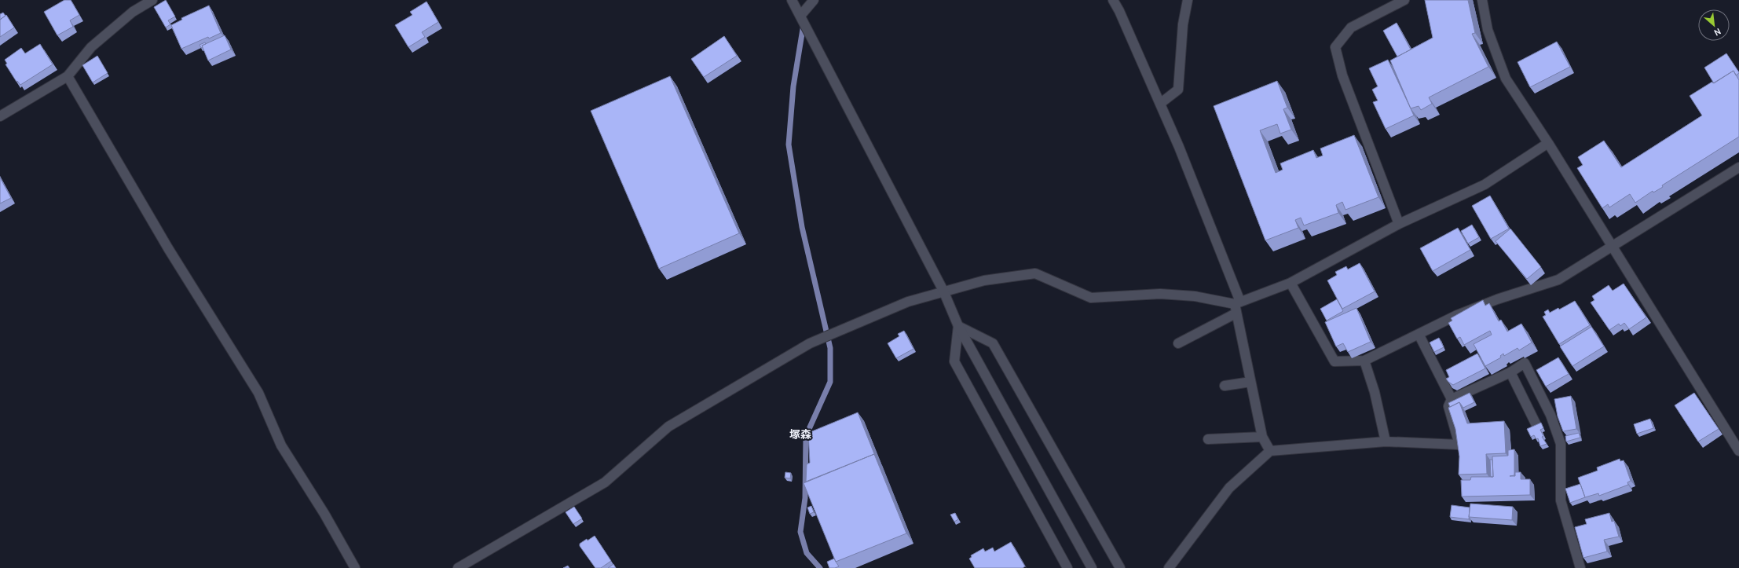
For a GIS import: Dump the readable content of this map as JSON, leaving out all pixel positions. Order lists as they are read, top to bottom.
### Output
{
  "districts": ["塚森"],
  "north": "bottom right"
}
